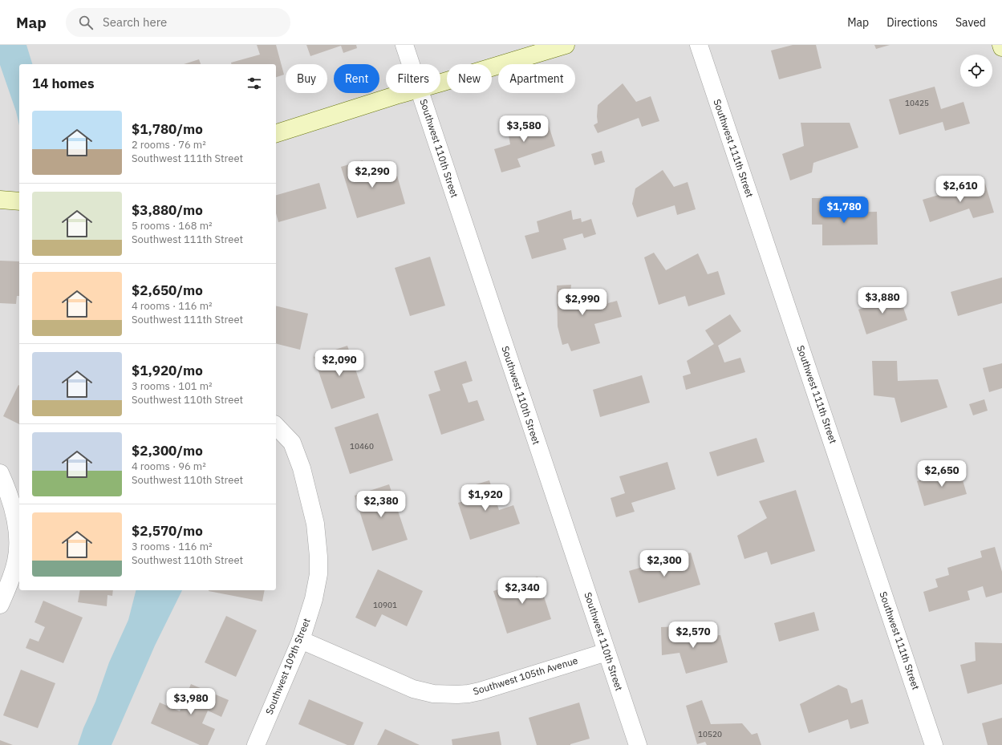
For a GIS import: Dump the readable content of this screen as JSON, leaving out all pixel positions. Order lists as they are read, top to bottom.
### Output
{
  "streets": {
    "street": [
      "Southwest 110th Street",
      "Southwest 111th Street",
      "Southwest 109th Street",
      "Southwest 105th Avenue"
    ]
  },
  "crossings": [
    ["Southwest 110th Street", "Southwest 105th Avenue"],
    ["Southwest 109th Street", "Southwest 105th Avenue"]
  ],
  "house_numbers": [
    "10425",
    "10460",
    "10901",
    "10520"
  ],
  "page": {
    "header": "Map",
    "search": "Search here",
    "nav": ["Map", "Directions", "Saved"],
    "chip": [
      "Buy",
      "Rent",
      "Filters",
      "New",
      "Apartment"
    ],
    "heading": "14 homes",
    "list": [
      {
        "name": "$1,780/mo",
        "note": "2 rooms · 76 m² · Southwest 111th Street"
      },
      {
        "name": "$3,880/mo",
        "note": "5 rooms · 168 m² · Southwest 111th Street"
      },
      {
        "name": "$2,650/mo",
        "note": "4 rooms · 116 m² · Southwest 111th Street"
      },
      {
        "name": "$1,920/mo",
        "note": "3 rooms · 101 m² · Southwest 110th Street"
      },
      {
        "name": "$2,300/mo",
        "note": "4 rooms · 96 m² · Southwest 110th Street"
      },
      {
        "name": "$2,570/mo",
        "note": "3 rooms · 116 m² · Southwest 110th Street"
      }
    ],
    "price": [
      "$3,580",
      "$2,290",
      "$2,610",
      "$1,780",
      "$3,880",
      "$2,990",
      "$2,090",
      "$2,650",
      "$1,920",
      "$2,380",
      "$2,300",
      "$2,340",
      "$2,570",
      "$3,980"
    ]
  }
}
